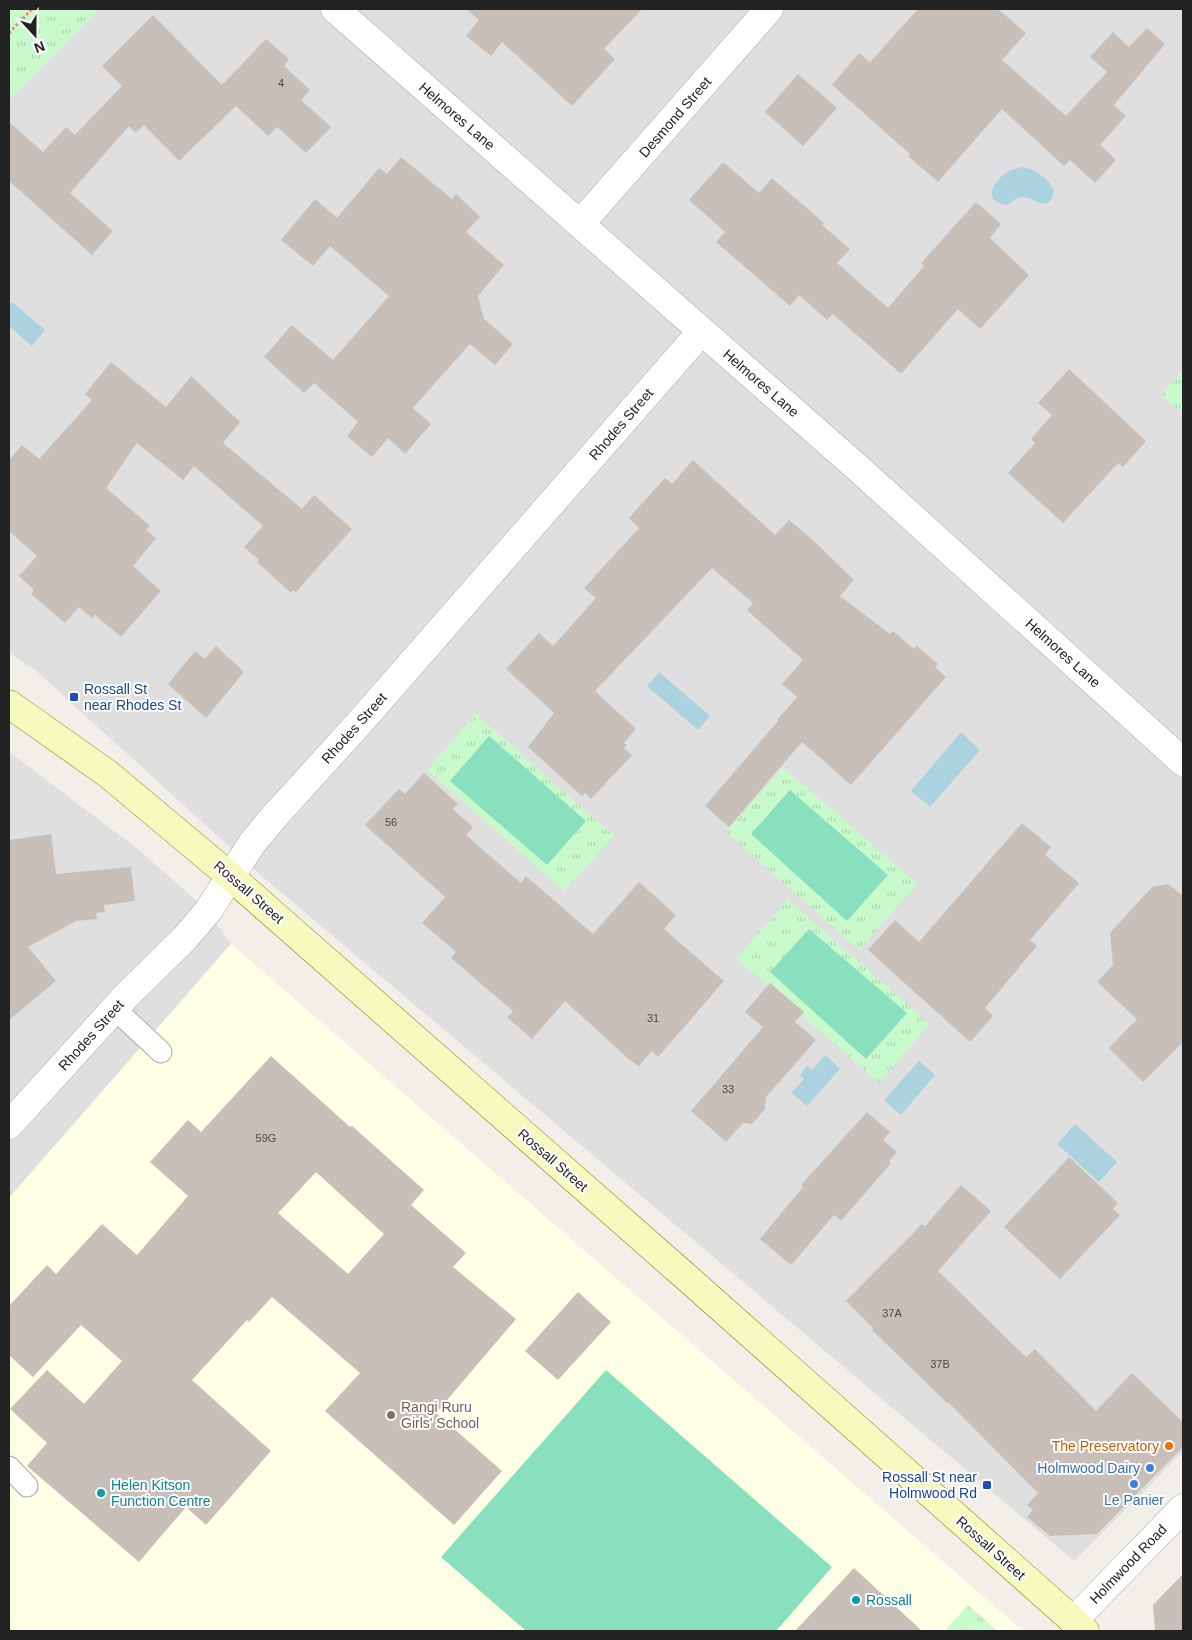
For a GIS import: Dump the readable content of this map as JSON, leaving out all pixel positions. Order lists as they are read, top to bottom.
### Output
{
  "streets": {
    "main road": ["Rossall Street"],
    "street": [
      "Helmores Lane",
      "Desmond Street",
      "Rhodes Street",
      "Holmwood Road"
    ]
  },
  "crossings": [
    ["Helmores Lane", "Desmond Street"],
    ["Helmores Lane", "Rhodes Street"],
    ["Rhodes Street", "Rossall Street"],
    ["Rossall Street", "Holmwood Road"]
  ],
  "places": {
    "transit": ["Rossall St near Rhodes St", "Rossall St near Holmwood Rd"],
    "other": [
      "Rangi Ruru Girls' School",
      "The Preservatory",
      "Holmwood Dairy",
      "Le Panier",
      "Helen Kitson Function Centre",
      "Rossall"
    ]
  },
  "house_numbers": [
    "4",
    "56",
    "31",
    "33",
    "59G",
    "37A",
    "37B"
  ],
  "north": "bottom"
}
